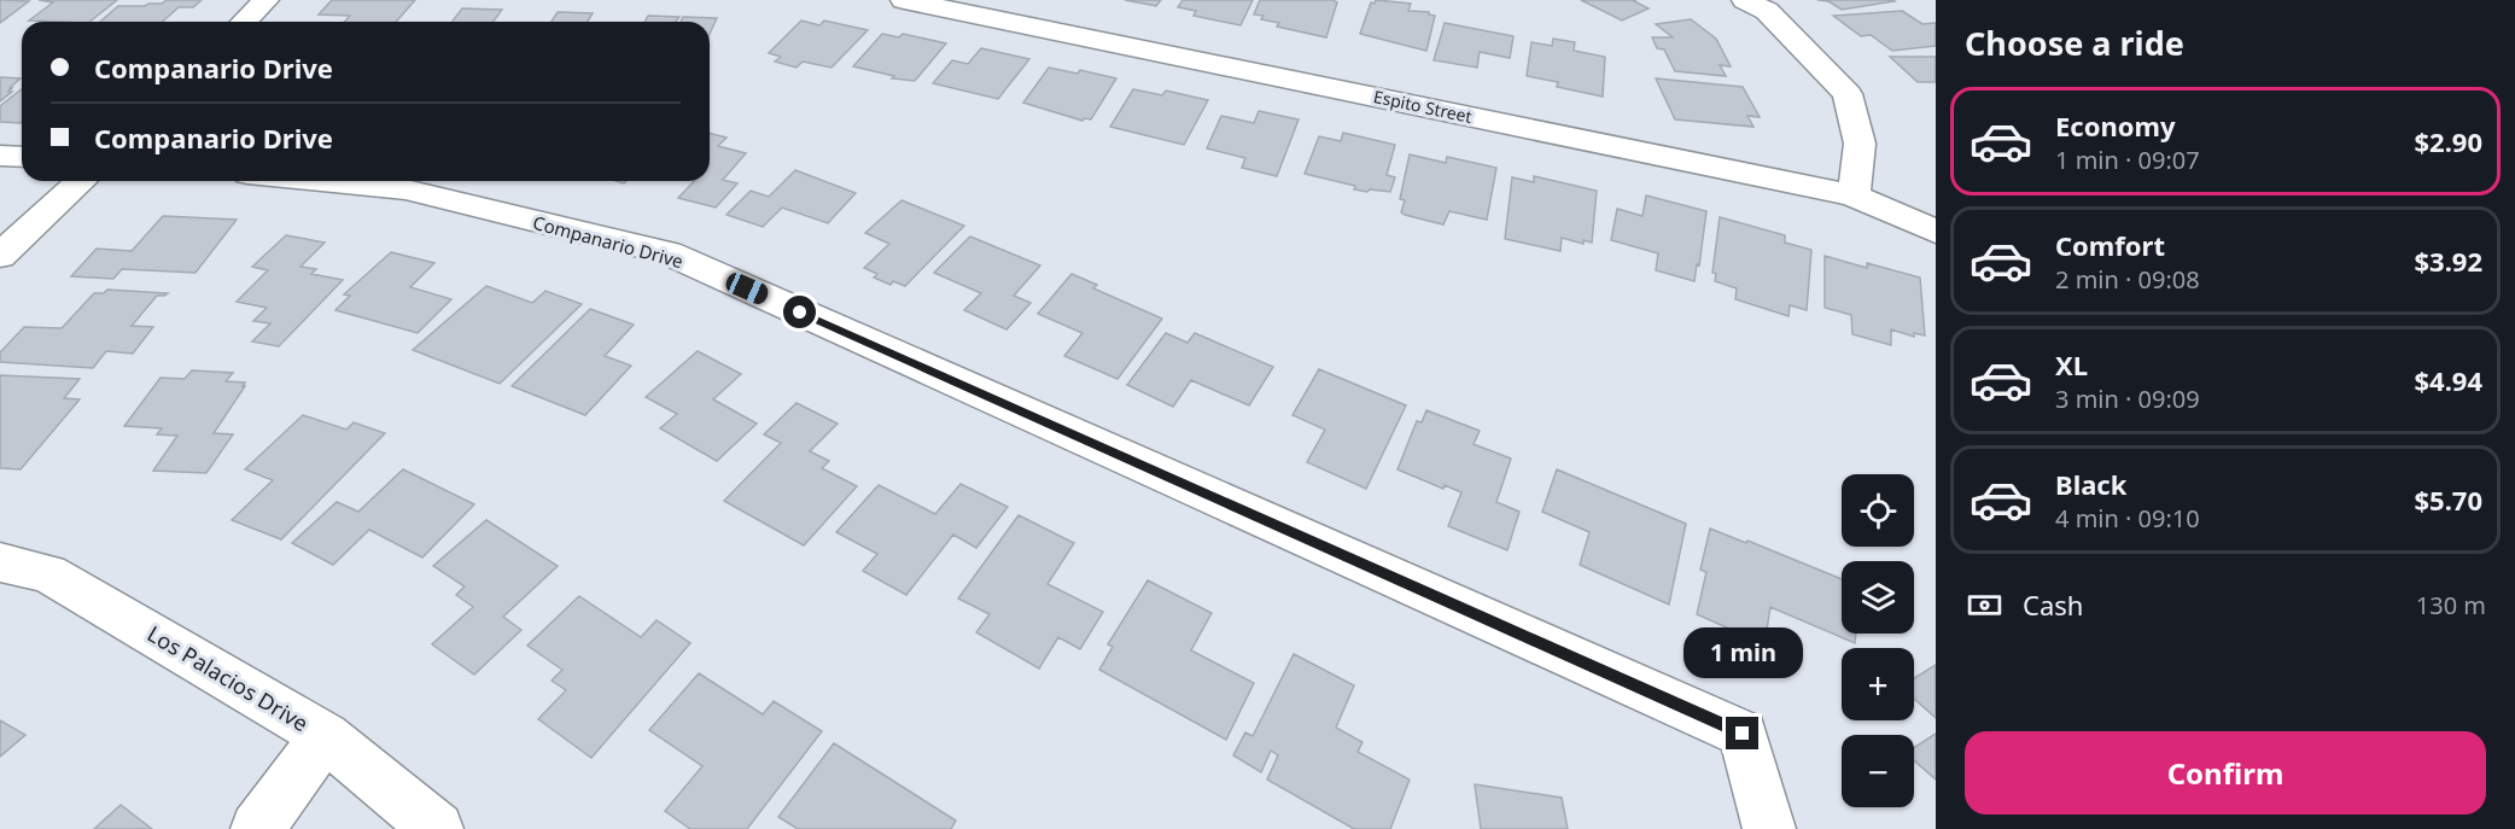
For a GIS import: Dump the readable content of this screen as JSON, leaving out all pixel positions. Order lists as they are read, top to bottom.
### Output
{
  "streets": {
    "street": ["Espito Street", "Companario Drive", "Los Palacios Drive"]
  },
  "page": {
    "heading": "Choose a ride",
    "banner": ["Companario Drive", "Companario Drive"],
    "list": [
      {
        "name": "Economy",
        "note": "1 min · 09:07",
        "value": "$2.90"
      },
      {
        "name": "Comfort",
        "note": "2 min · 09:08",
        "value": "$3.92"
      },
      {
        "name": "XL",
        "note": "3 min · 09:09",
        "value": "$4.94"
      },
      {
        "name": "Black",
        "note": "4 min · 09:10",
        "value": "$5.70"
      }
    ],
    "map_buttons": ["+", "−"],
    "pay": ["Cash", "130 m"],
    "bubble": "1 min",
    "buttons": "Confirm"
  }
}
